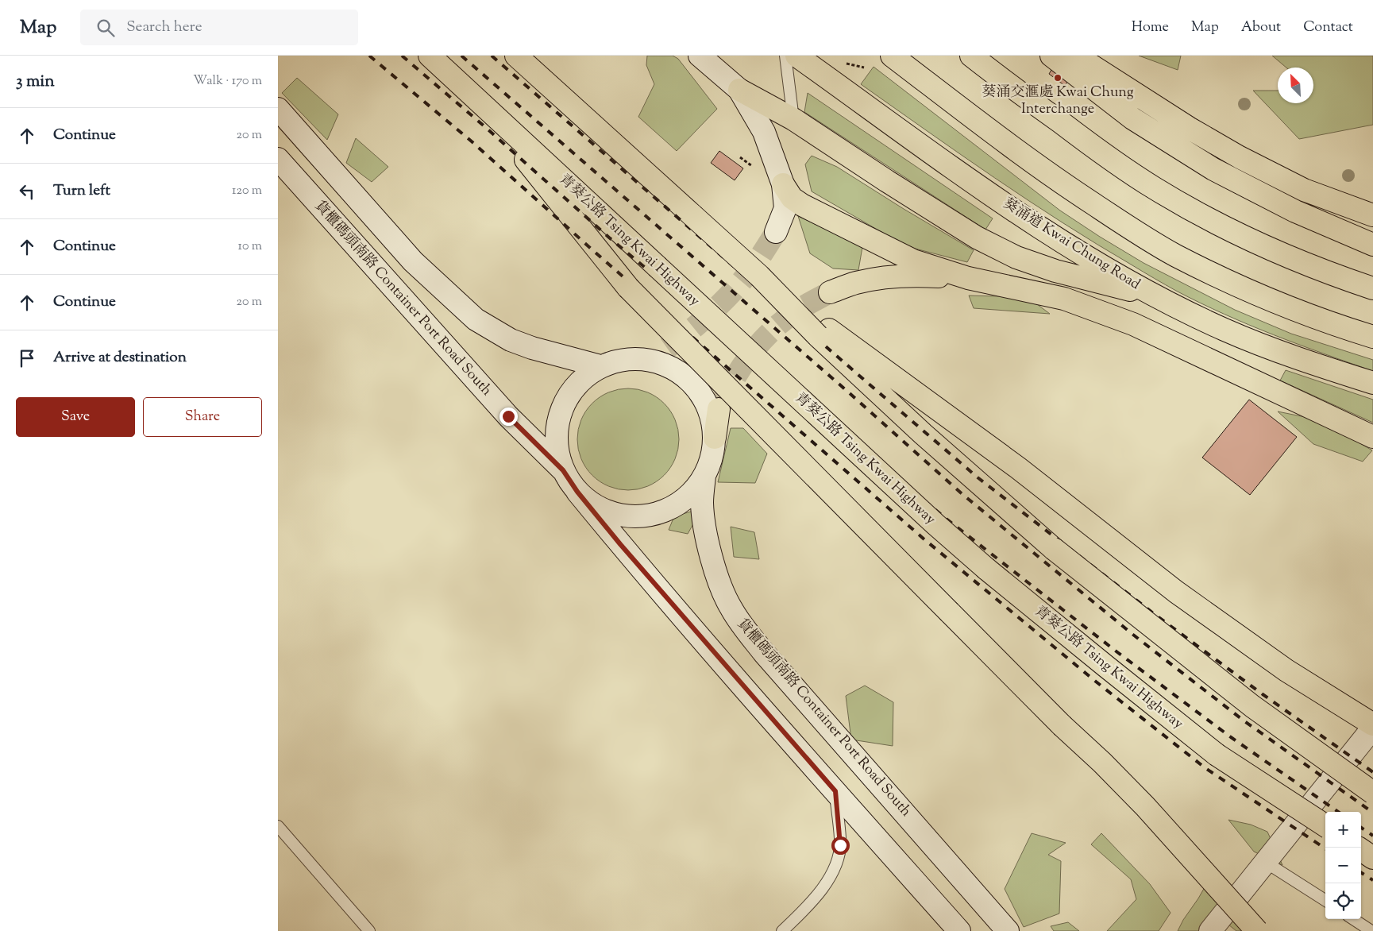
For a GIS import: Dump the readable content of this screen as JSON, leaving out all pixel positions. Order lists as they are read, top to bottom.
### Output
{
  "streets": {
    "highway": ["青葵公路 Tsing Kwai Highway", "葵涌道 Kwai Chung Road"],
    "street": ["貨櫃碼頭南路 Container Port Road South"]
  },
  "places": ["葵涌交滙處 Kwai Chung Interchange"],
  "north": "top left",
  "page": {
    "header": "Map",
    "search": "Search here",
    "nav": [
      "Home",
      "Map",
      "About",
      "Contact"
    ],
    "heading": ["3 min", "Walk · 170 m"],
    "list": [
      ["Continue", "20 m"],
      ["Turn left", "120 m"],
      ["Continue", "10 m"],
      ["Continue", "20 m"],
      "Arrive at destination"
    ],
    "buttons": ["Save", "Share"],
    "map_buttons": ["+", "−"]
  }
}
